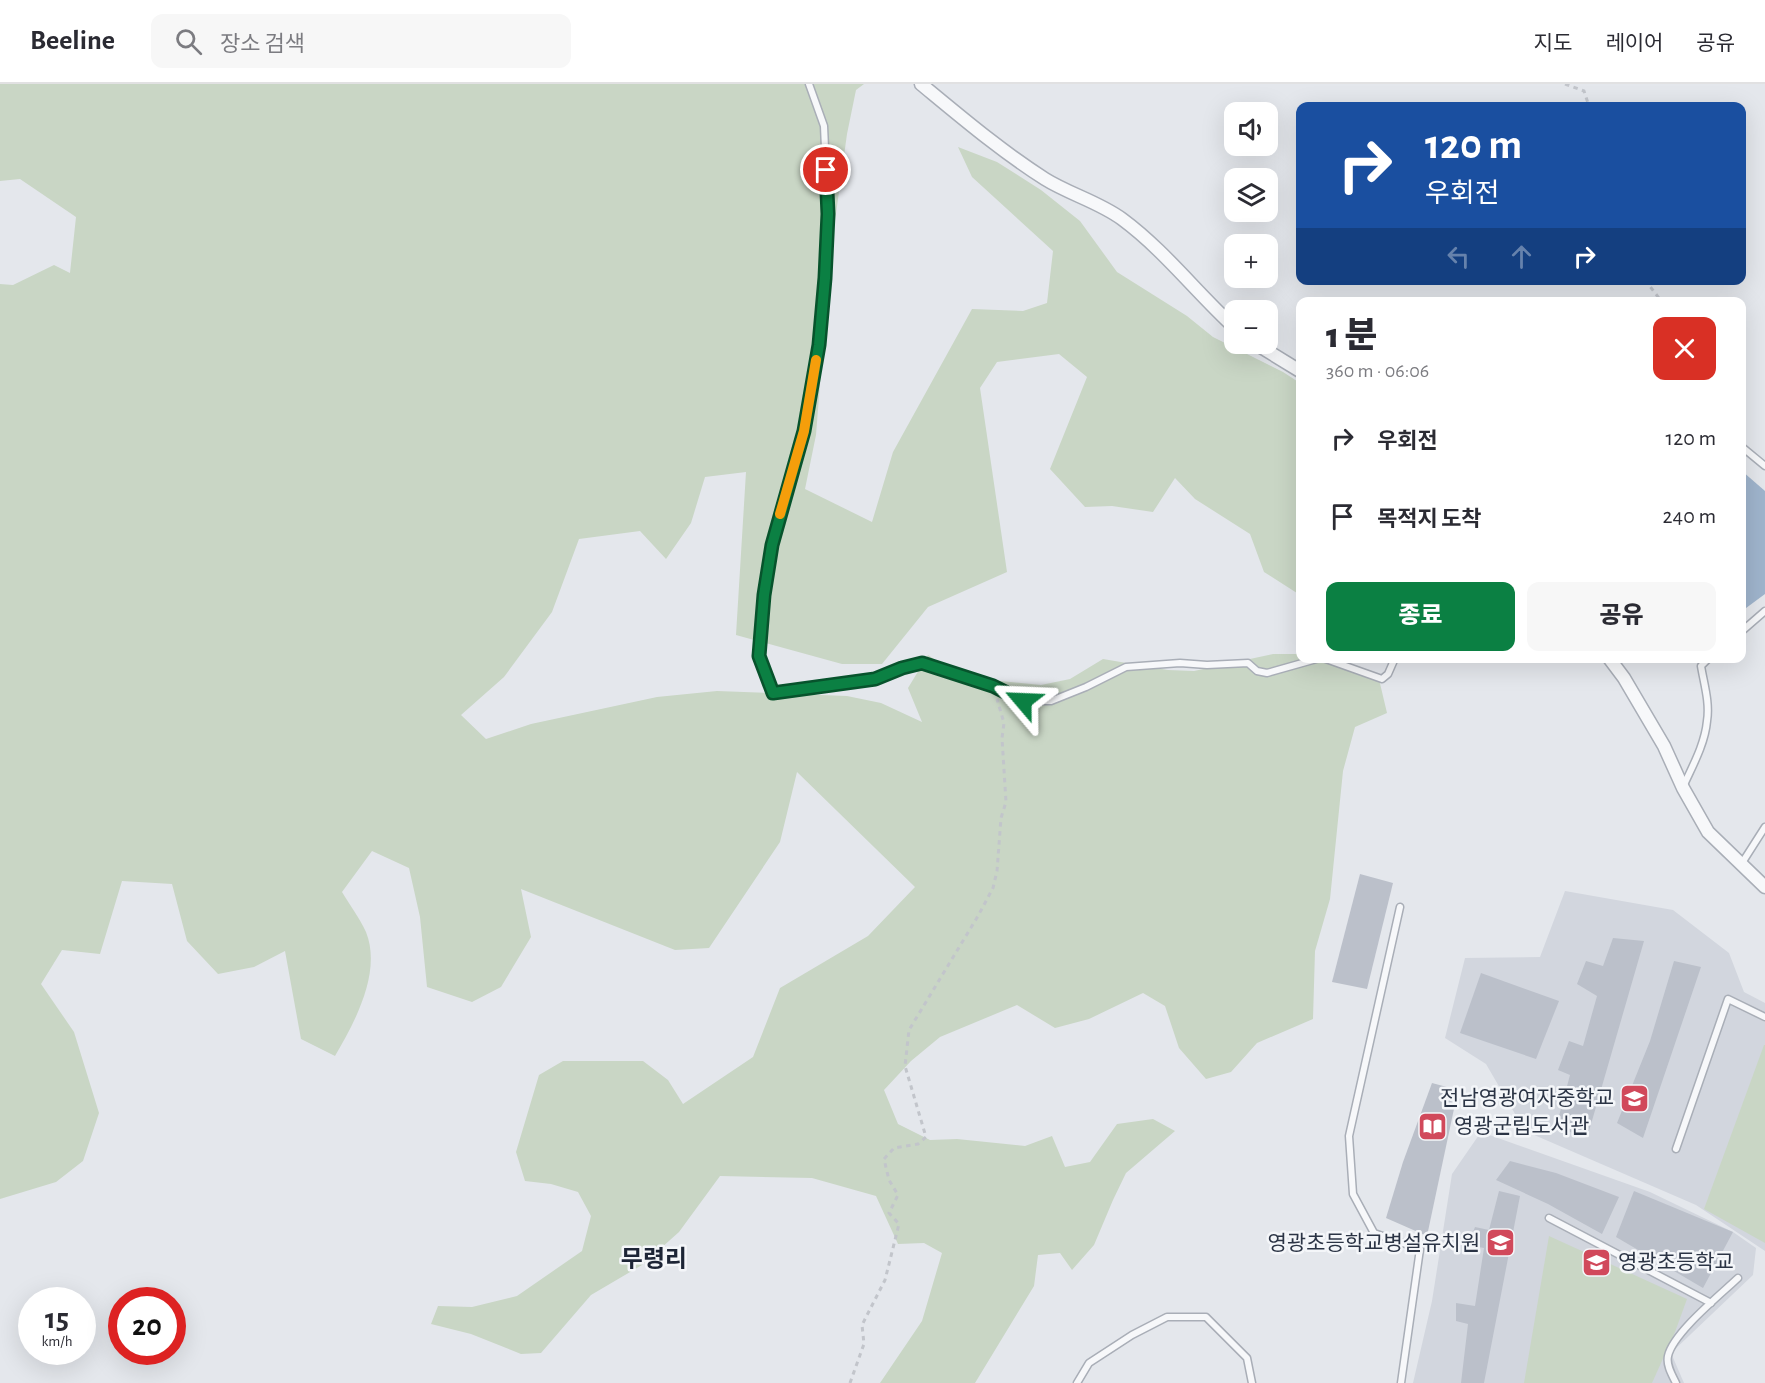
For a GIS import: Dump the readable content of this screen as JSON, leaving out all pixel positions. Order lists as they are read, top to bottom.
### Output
{
  "districts": ["무령리"],
  "places": {
    "school or university": ["전남영광여자중학교", "영광초등학교병설유치원", "영광초등학교"],
    "library": ["영광군립도서관"]
  },
  "page": {
    "header": "Beeline",
    "search": "장소 검색",
    "nav": ["지도", "레이어", "공유"],
    "map_buttons": ["+", "−"],
    "turn": ["120 m", "우회전"],
    "heading": ["1 분", "360 m · 06:06"],
    "list": [
      {
        "name": "우회전",
        "value": "120 m"
      },
      {
        "name": "목적지 도착",
        "value": "240 m"
      }
    ],
    "buttons": ["종료", "공유"],
    "speed": "15 km/h",
    "limit": "20"
  }
}
